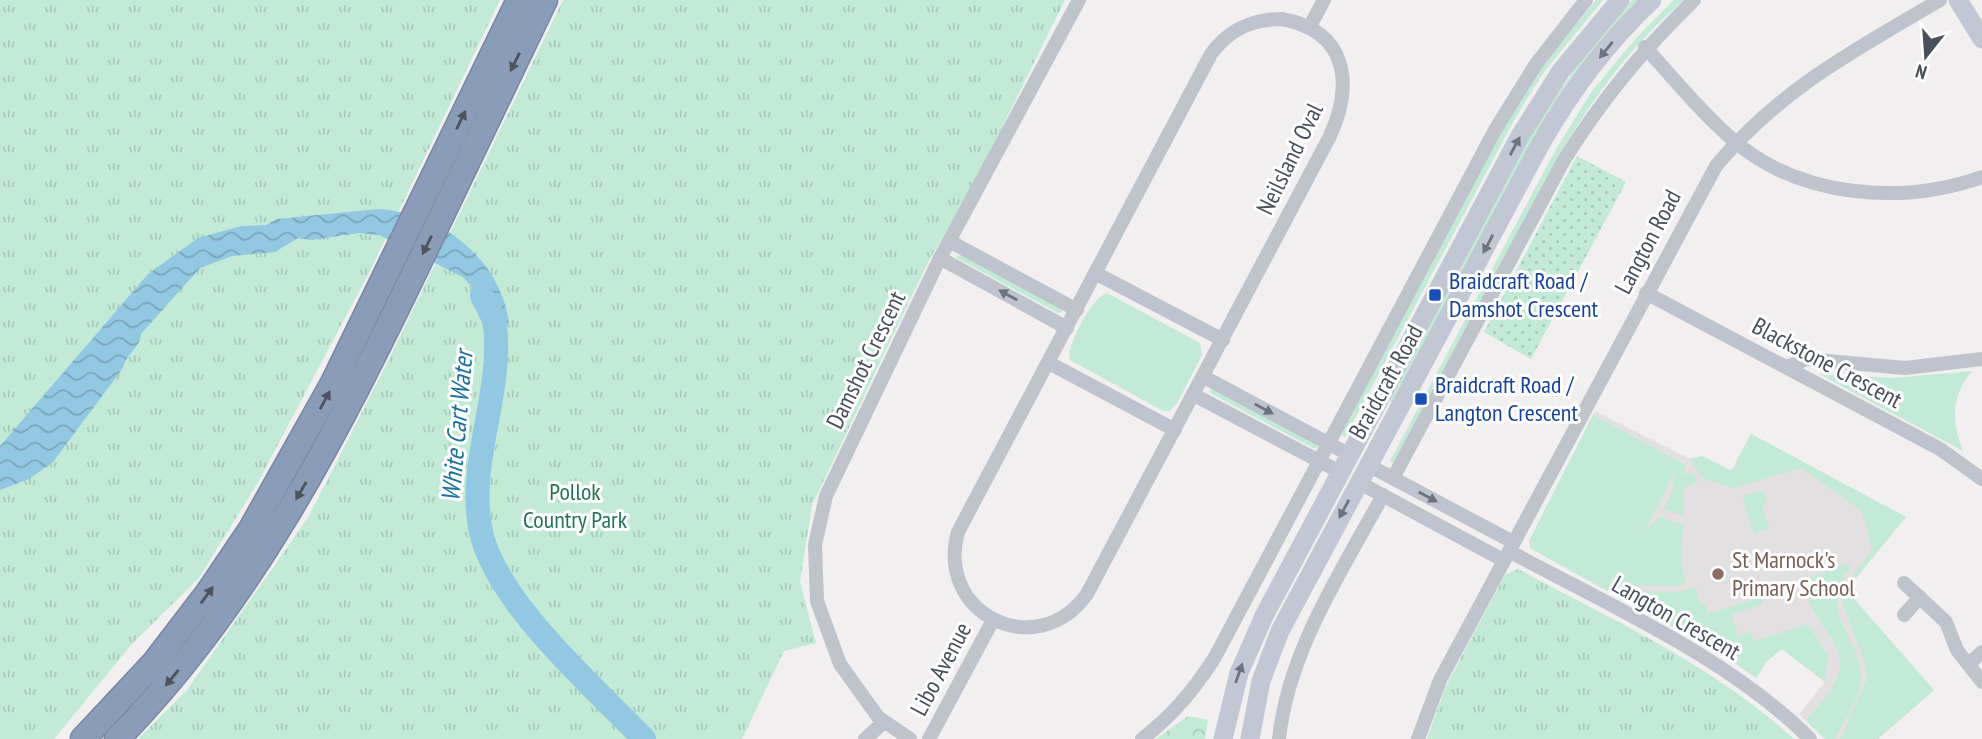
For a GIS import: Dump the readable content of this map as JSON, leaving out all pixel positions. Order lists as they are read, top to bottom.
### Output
{
  "streets": {
    "street": [
      "Neilsland Oval",
      "Langton Road",
      "Damshot Crescent",
      "Blackstone Crescent",
      "Braidcraft Road",
      "Langton Crescent",
      "Libo Avenue"
    ]
  },
  "crossings": [
    ["Neilsland Oval", "Libo Avenue"],
    ["Langton Road", "Blackstone Crescent"],
    ["Langton Road", "Langton Crescent"]
  ],
  "water": ["White Cart Water"],
  "parks": ["Pollok Country Park"],
  "places": {
    "transit": ["Braidcraft Road / Damshot Crescent", "Braidcraft Road / Langton Crescent"],
    "other": ["St Marnock's Primary School"]
  },
  "north": "bottom"
}
